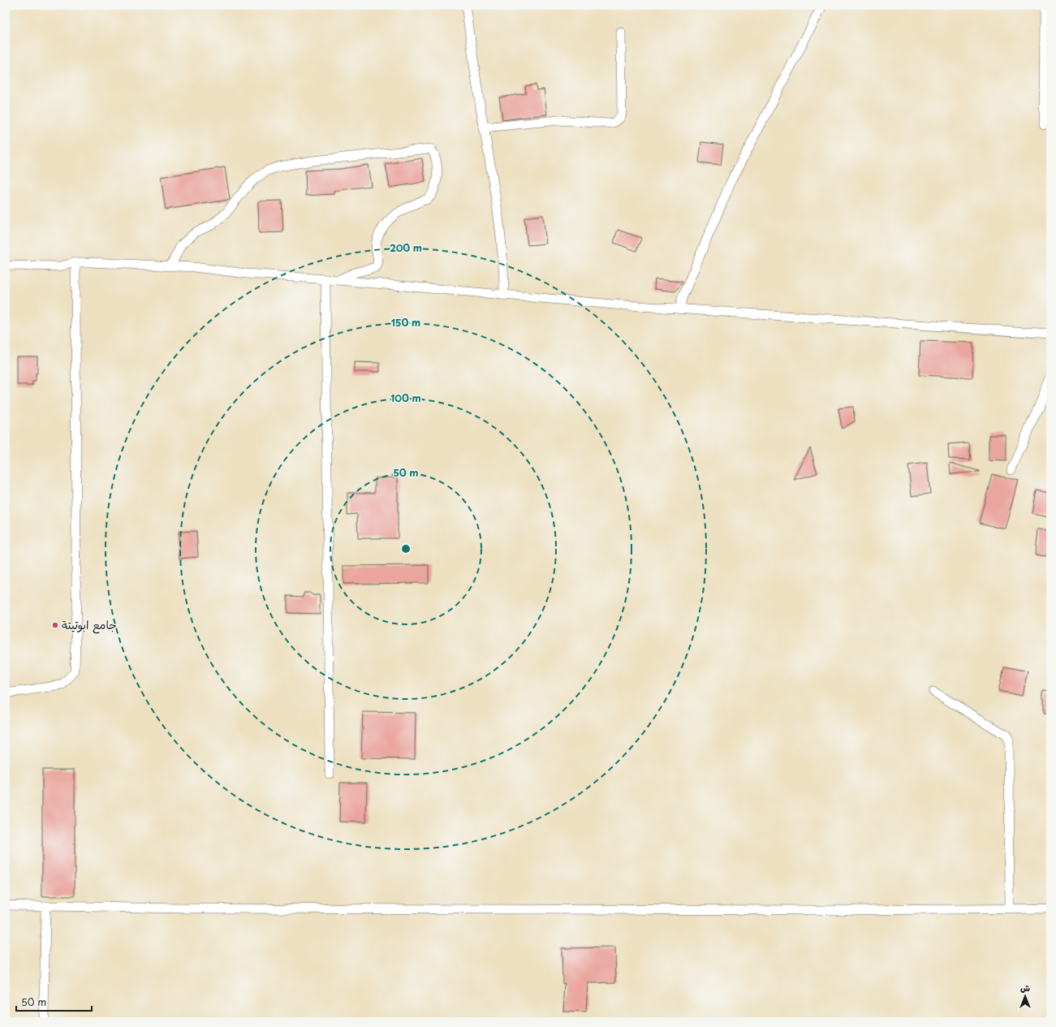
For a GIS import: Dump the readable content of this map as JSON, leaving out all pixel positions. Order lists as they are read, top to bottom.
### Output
{
  "places": ["جامع ابوتيتة"],
  "scale_bar": "50 m",
  "north": "top",
  "rings": [
    "200 m",
    "150 m",
    "100 m",
    "50 m"
  ]
}
